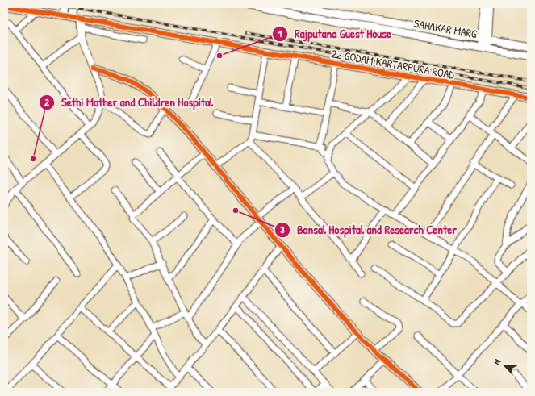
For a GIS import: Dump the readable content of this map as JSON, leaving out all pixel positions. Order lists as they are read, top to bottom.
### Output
{
  "streets": {
    "street": ["SAHAKAR MARG", "22 GODAM KARTARPURA ROAD"]
  },
  "places": ["Rajputana Guest House", "Sethi Mother and Children Hospital", "Bansal Hospital and Research Center"],
  "north": "top left"
}
